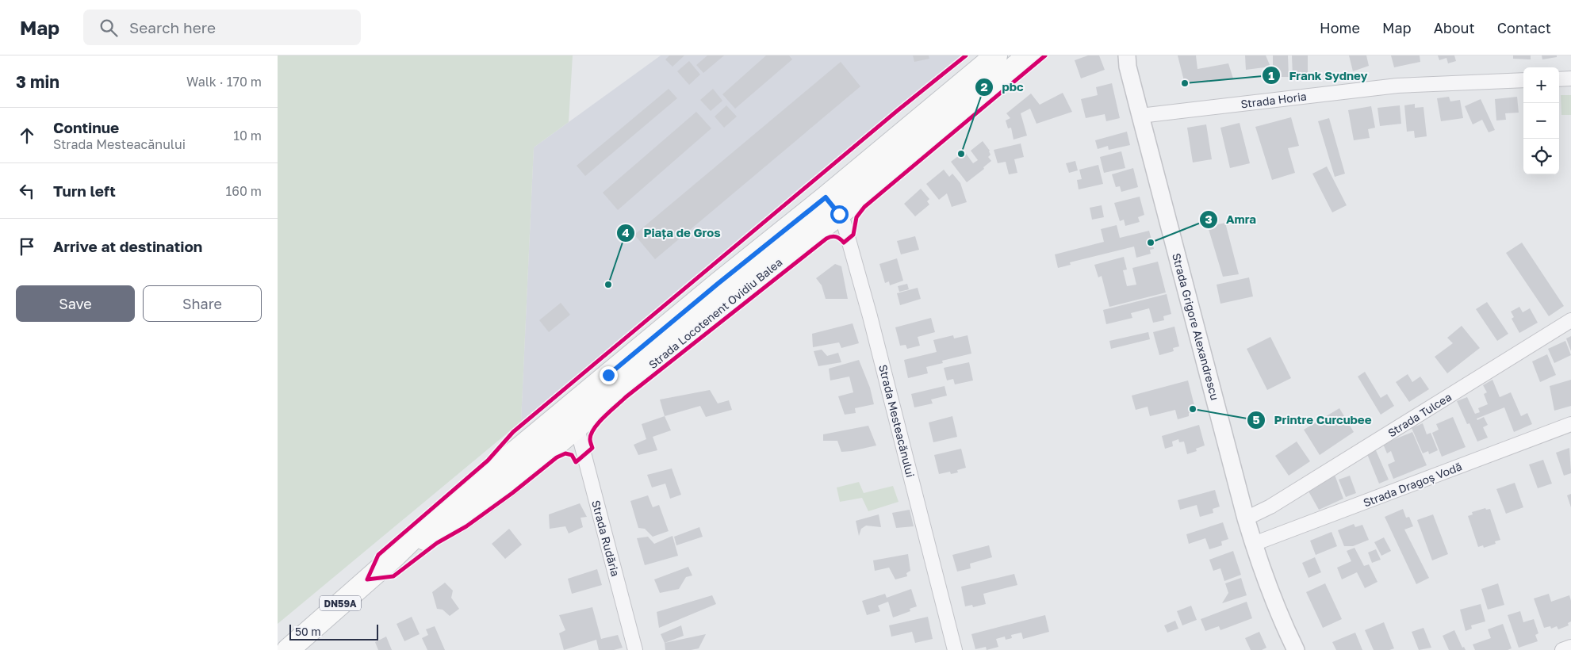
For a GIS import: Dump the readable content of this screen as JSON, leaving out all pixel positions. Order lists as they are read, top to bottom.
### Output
{
  "streets": {
    "main road": ["Strada Locotenent Ovidiu Balea", "DN59A"],
    "street": [
      "Strada Horia",
      "Strada Grigore Alexandrescu",
      "Strada Tulcea",
      "Strada Mesteacănului",
      "Strada Dragoș Vodă",
      "Strada Rudăria"
    ]
  },
  "crossings": [
    ["Strada Horia", "Strada Grigore Alexandrescu"],
    ["Strada Locotenent Ovidiu Balea", "Strada Mesteacănului"],
    ["Strada Locotenent Ovidiu Balea", "Strada Rudăria"],
    ["Strada Grigore Alexandrescu", "Strada Tulcea"],
    ["Strada Grigore Alexandrescu", "Strada Dragoș Vodă"]
  ],
  "places": [
    "Frank Sydney",
    "pbc",
    "Amra",
    "Piața de Gros",
    "Printre Curcubee"
  ],
  "scale_bar": "50 m",
  "page": {
    "header": "Map",
    "search": "Search here",
    "nav": [
      "Home",
      "Map",
      "About",
      "Contact"
    ],
    "heading": ["3 min", "Walk · 170 m"],
    "map_buttons": ["+", "−"],
    "list": [
      ["Continue", "Strada Mesteacănului", "10 m"],
      ["Turn left", "160 m"],
      "Arrive at destination"
    ],
    "buttons": ["Save", "Share"],
    "scale": "50 m"
  }
}
